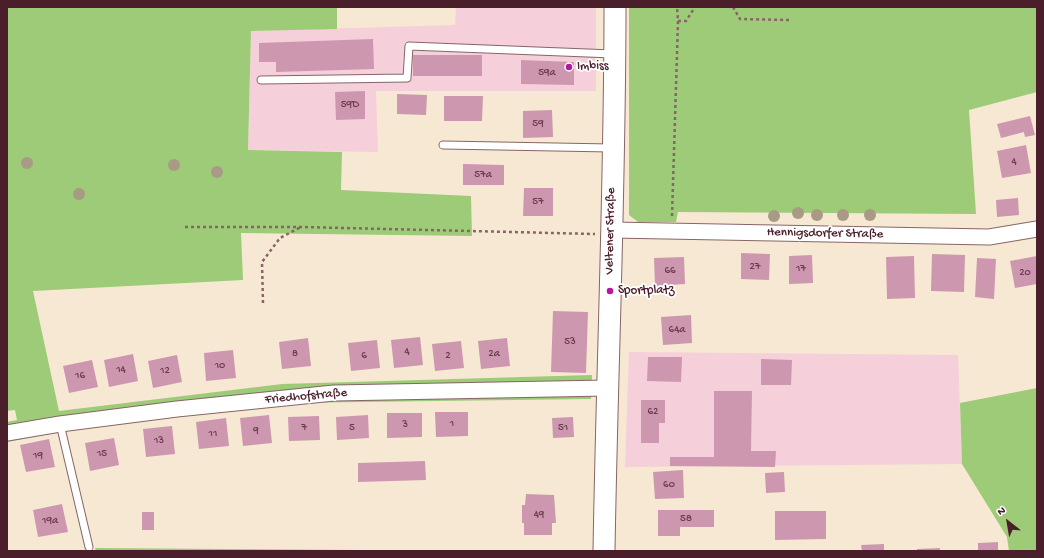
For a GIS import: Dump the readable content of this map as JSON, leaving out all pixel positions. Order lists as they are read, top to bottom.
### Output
{
  "streets": {
    "main road": ["Veltener Straße"],
    "street": ["Hennigsdorfer Straße", "Friedhofstraße"]
  },
  "crossings": [
    ["Veltener Straße", "Hennigsdorfer Straße"],
    ["Veltener Straße", "Friedhofstraße"]
  ],
  "places": ["Imbiss", "Sportplatz"],
  "house_numbers": [
    "59a",
    "59D",
    "59",
    "4",
    "57a",
    "57",
    "27",
    "17",
    "66",
    "20",
    "64a",
    "53",
    "4",
    "8",
    "2a",
    "6",
    "2",
    "10",
    "14",
    "12",
    "16",
    "62",
    "1",
    "3",
    "7",
    "5",
    "51",
    "9",
    "11",
    "13",
    "15",
    "19",
    "60",
    "49",
    "58",
    "19a"
  ],
  "north": "top left"
}
